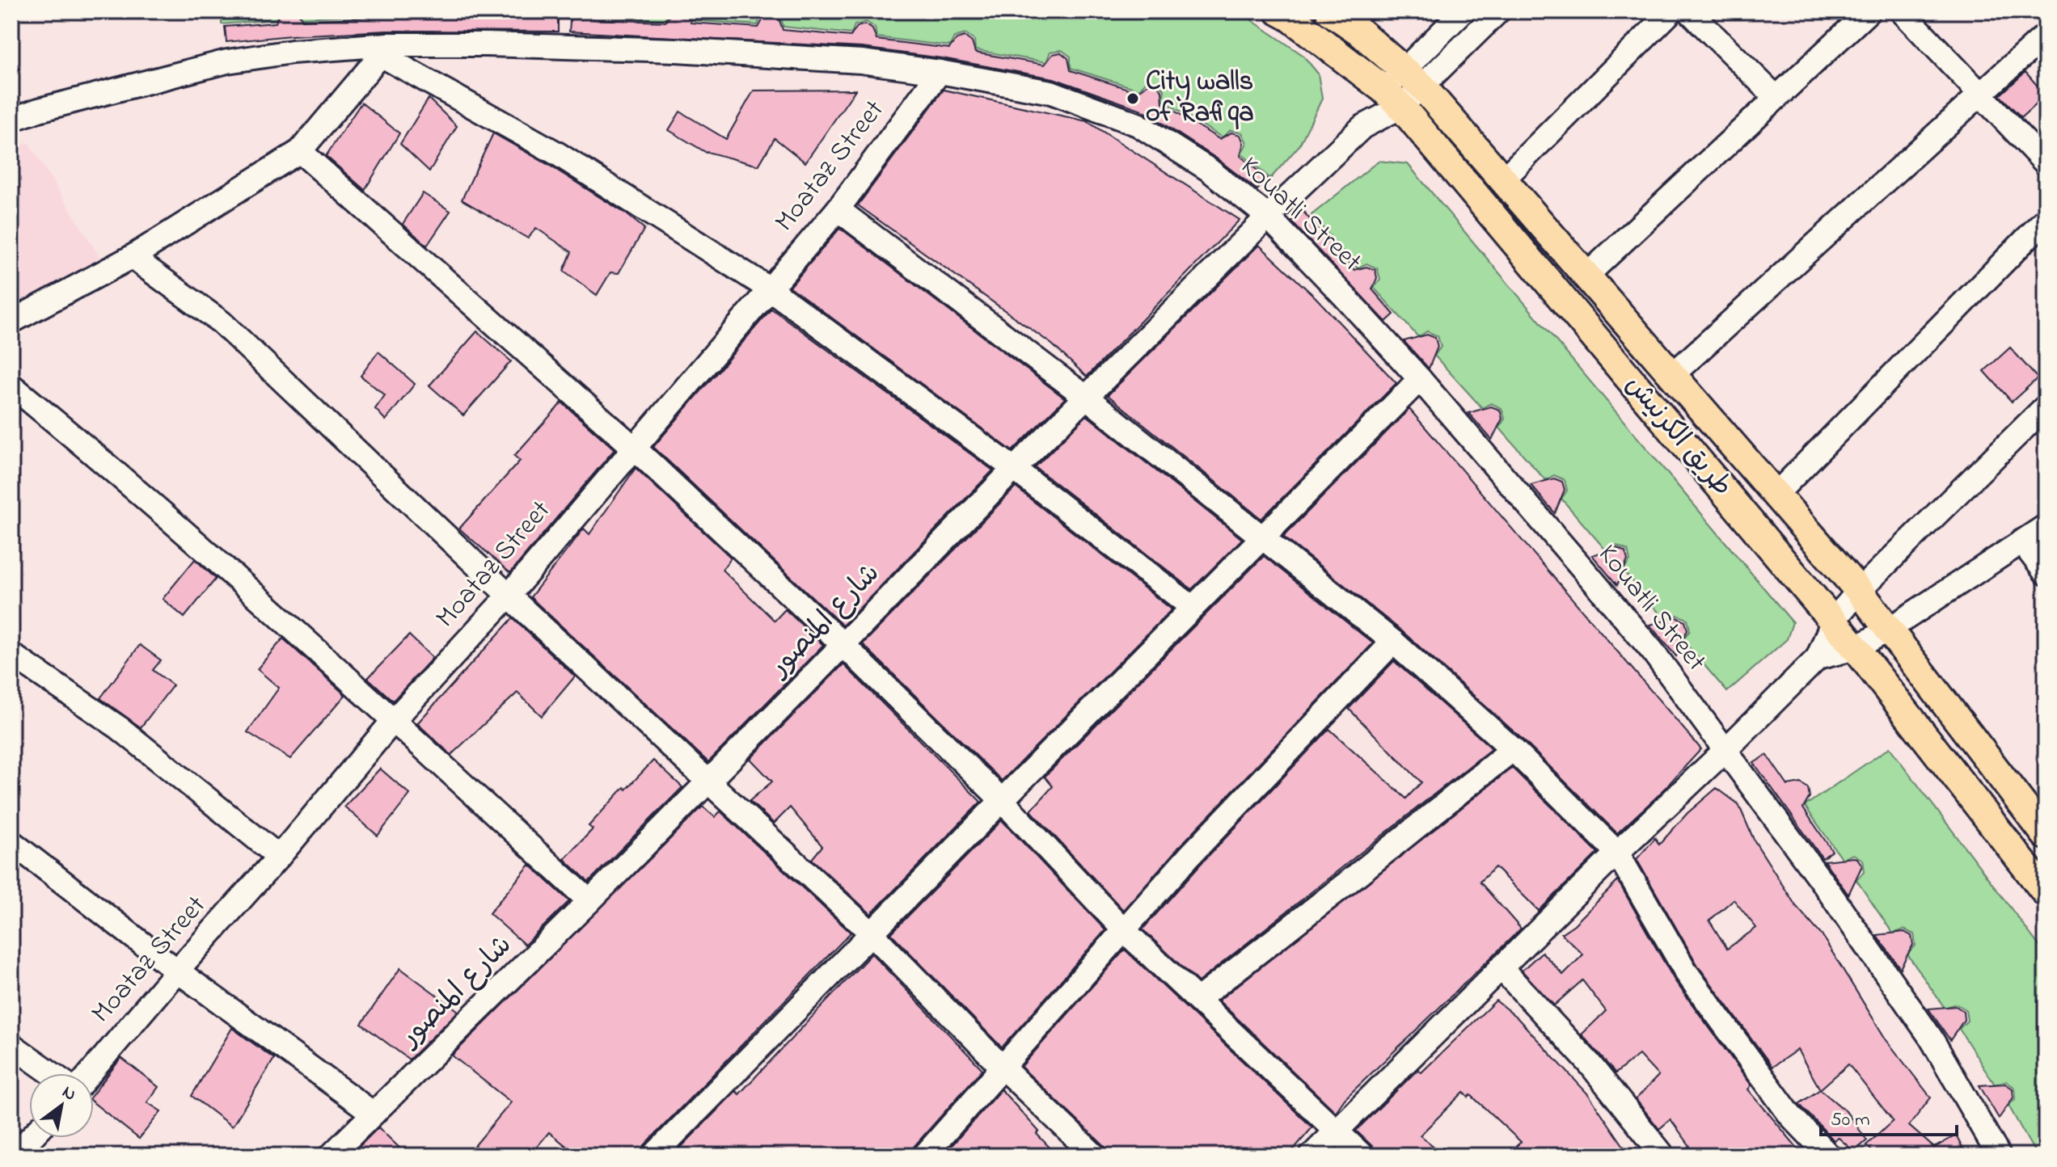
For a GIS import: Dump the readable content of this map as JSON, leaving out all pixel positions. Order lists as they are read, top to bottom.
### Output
{
  "streets": {
    "main road": ["طريق الكرنيش"],
    "street": ["Moataz Street", "Kouatli Street", "شارع المنصور"]
  },
  "crossings": [
    ["Moataz Street", "Kouatli Street"],
    ["Kouatli Street", "شارع المنصور"],
    ["طريق الكرنيش", "شارع المنصور"]
  ],
  "places": ["City walls of Rafiqa"],
  "scale_bar": "50 m",
  "north": "top right"
}
